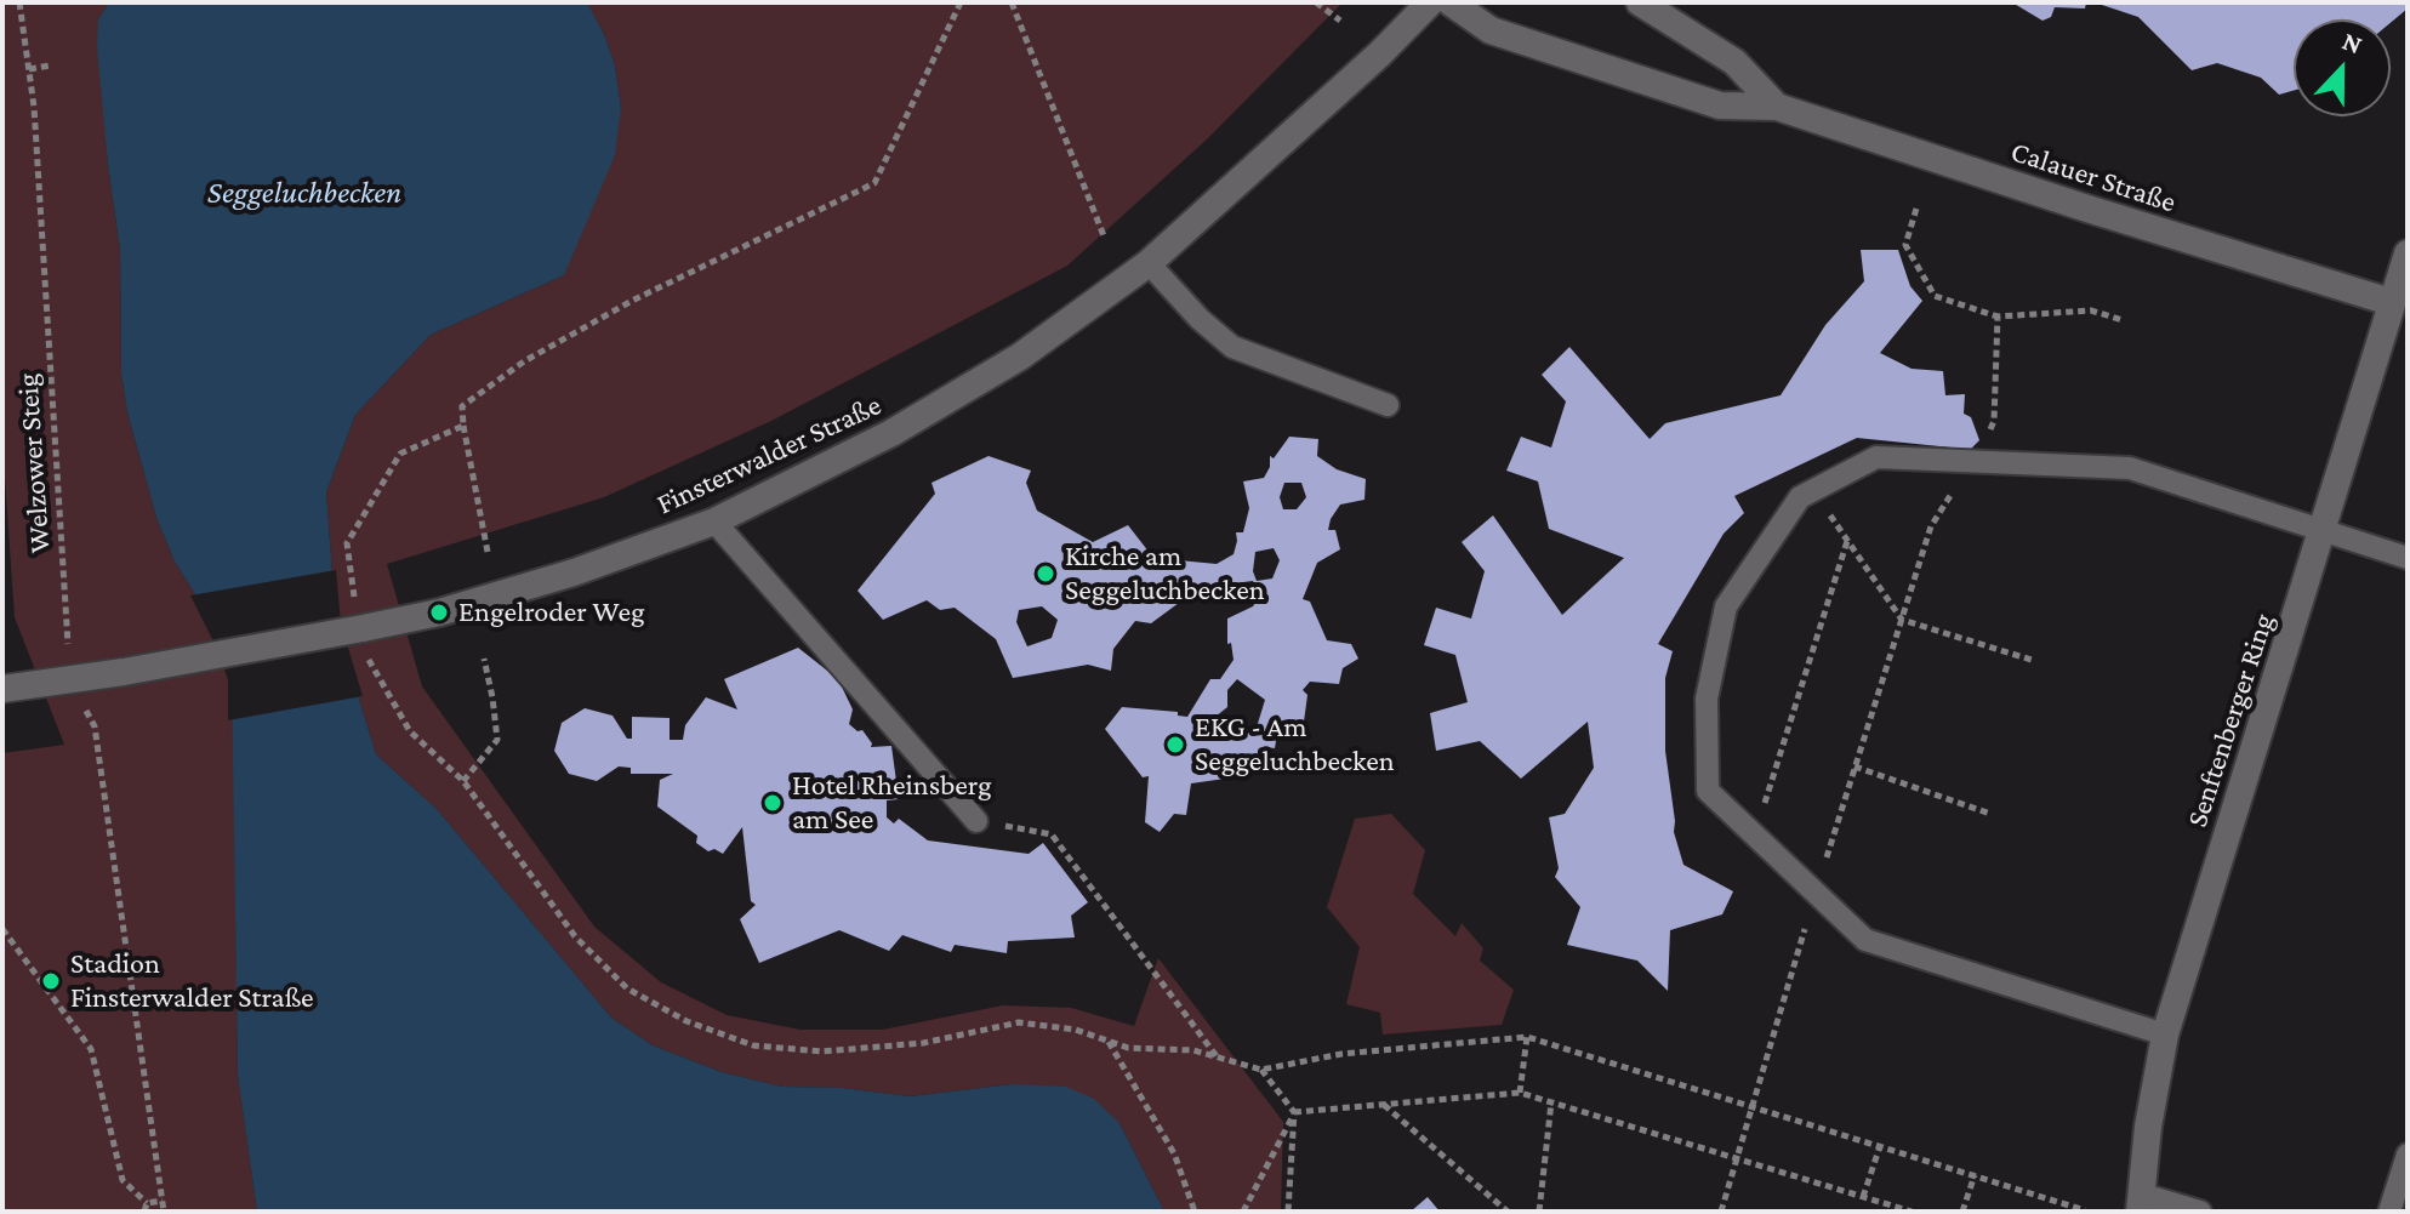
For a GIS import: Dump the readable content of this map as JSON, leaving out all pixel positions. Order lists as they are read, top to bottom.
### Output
{
  "streets": {
    "street": ["Calauer Straße", "Finsterwalder Straße", "Senftenberger Ring"],
    "path": ["Welzower Steig"]
  },
  "crossings": [
    ["Calauer Straße", "Senftenberger Ring"]
  ],
  "water": ["Seggeluchbecken"],
  "places": [
    "Kirche am Seggeluchbecken",
    "Engelroder Weg",
    "EKG - Am Seggeluchbecken",
    "Hotel Rheinsberg am See",
    "Stadion Finsterwalder Straße"
  ],
  "north": "top"
}
